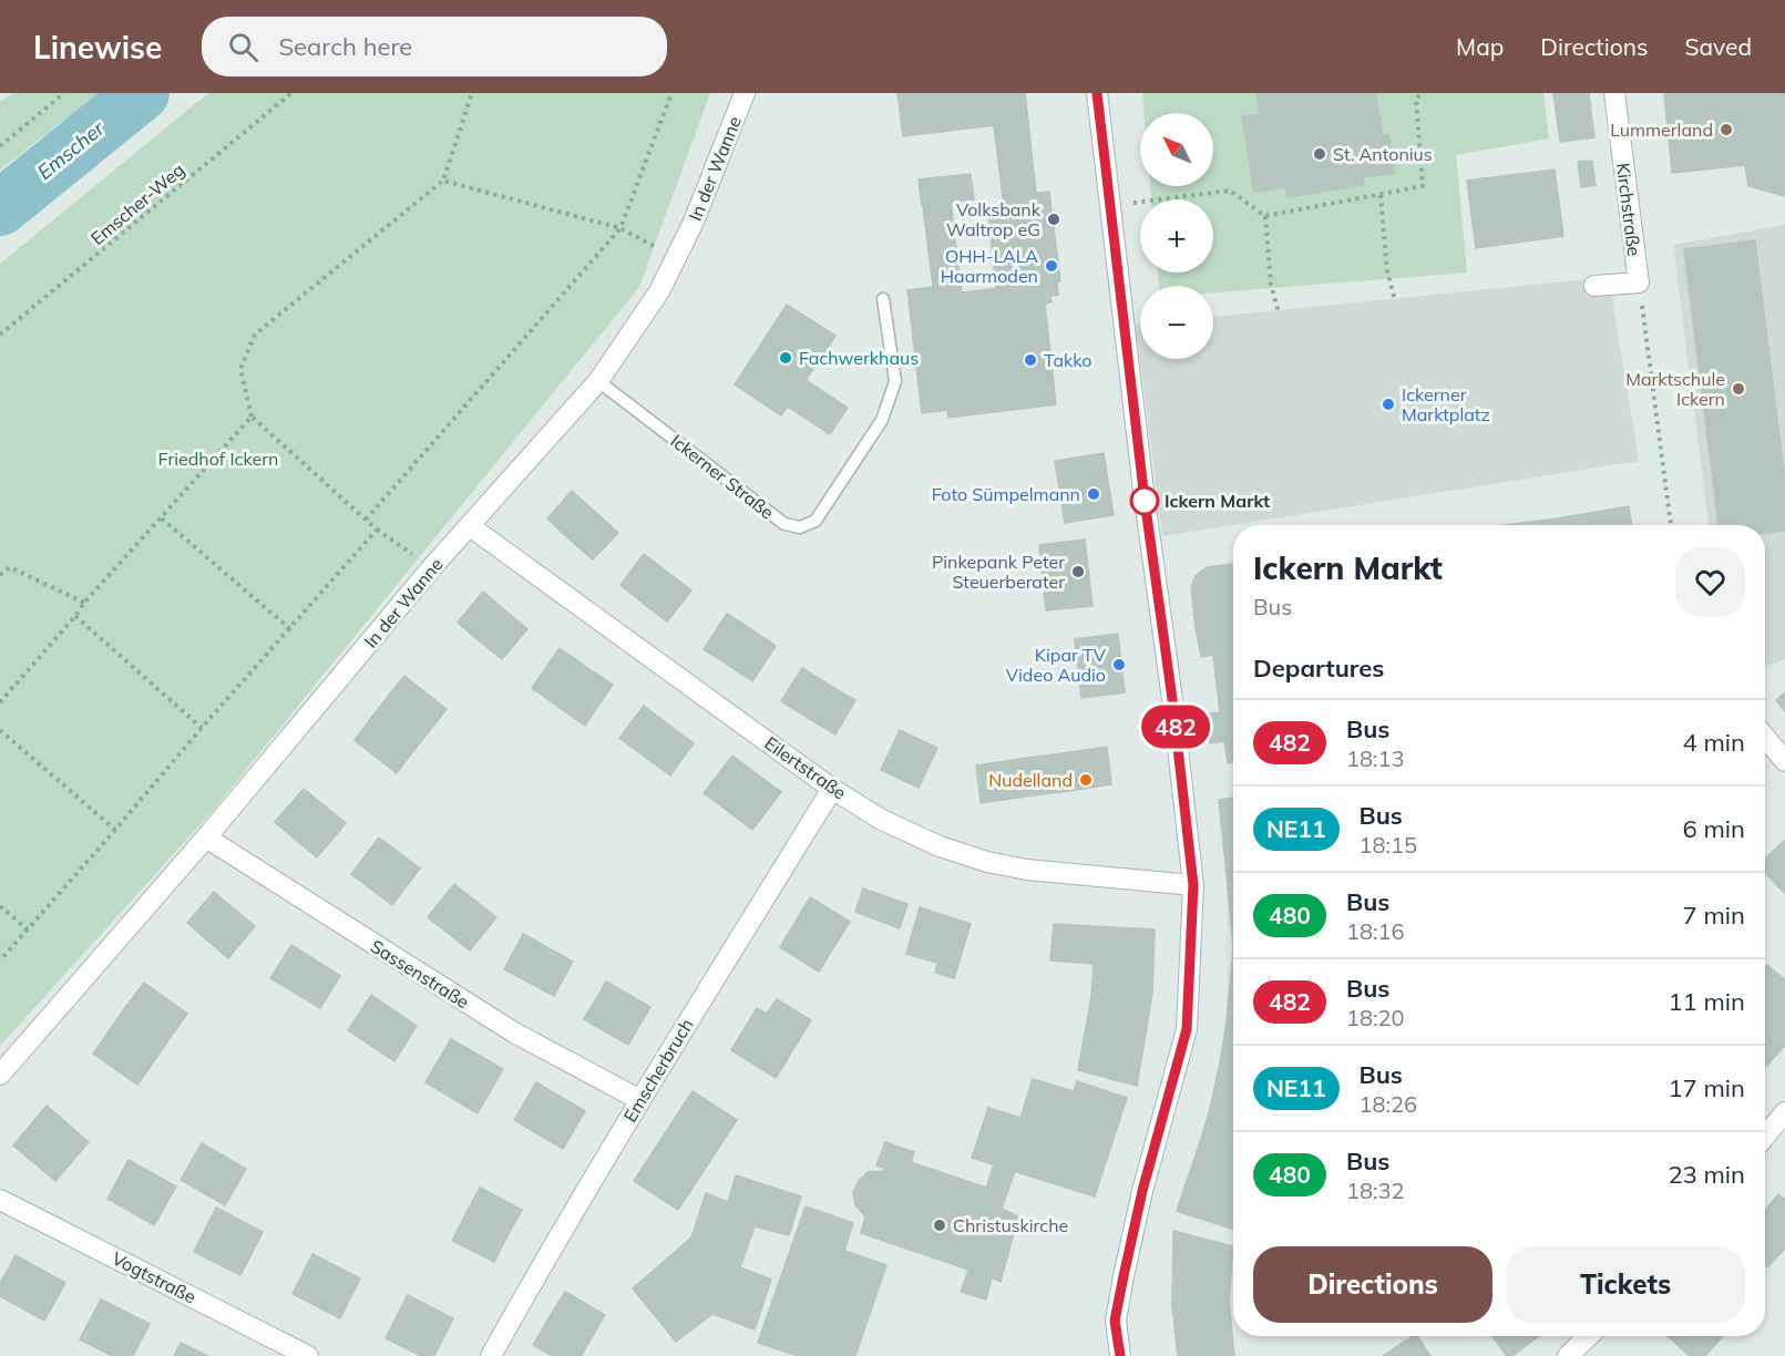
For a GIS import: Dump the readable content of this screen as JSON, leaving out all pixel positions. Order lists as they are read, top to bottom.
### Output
{
  "streets": {
    "street": [
      "In der Wanne",
      "Kirchstraße",
      "Eilertstraße",
      "Sassenstraße",
      "Emscherbruch",
      "Vogtstraße"
    ],
    "lane": ["Ickerner Straße"],
    "path": ["Emscher-Weg"]
  },
  "crossings": [
    ["In der Wanne", "Ickerner Straße"],
    ["In der Wanne", "Eilertstraße"],
    ["In der Wanne", "Sassenstraße"],
    ["Eilertstraße", "Emscherbruch"],
    ["Sassenstraße", "Emscherbruch"]
  ],
  "water": ["Emscher"],
  "parks": ["Friedhof Ickern"],
  "places": [
    "Lummerland",
    "St. Antonius",
    "Volksbank Waltrop eG",
    "OHH-LALA Haarmoden",
    "Fachwerkhaus",
    "Takko",
    "Marktschule Ickern",
    "Ickerner Marktplatz",
    "Foto Sümpelmann",
    "Ickern Markt",
    "Pinkepank Peter Steuerberater",
    "Kipar TV Video Audio",
    "Nudelland",
    "Christuskirche"
  ],
  "lines": ["bus line 482"],
  "north": "top left",
  "page": {
    "header": "Linewise",
    "search": "Search here",
    "nav": ["Map", "Directions", "Saved"],
    "on_map": "482",
    "map_buttons": ["+", "−"],
    "heading": [
      ["Ickern Markt", "Bus"],
      "Departures"
    ],
    "list": [
      {
        "mark": "482",
        "name": "Bus",
        "note": "18:13",
        "value": "4 min"
      },
      {
        "mark": "NE11",
        "name": "Bus",
        "note": "18:15",
        "value": "6 min"
      },
      {
        "mark": "480",
        "name": "Bus",
        "note": "18:16",
        "value": "7 min"
      },
      {
        "mark": "482",
        "name": "Bus",
        "note": "18:20",
        "value": "11 min"
      },
      {
        "mark": "NE11",
        "name": "Bus",
        "note": "18:26",
        "value": "17 min"
      },
      {
        "mark": "480",
        "name": "Bus",
        "note": "18:32",
        "value": "23 min"
      }
    ],
    "buttons": ["Directions", "Tickets"]
  }
}
